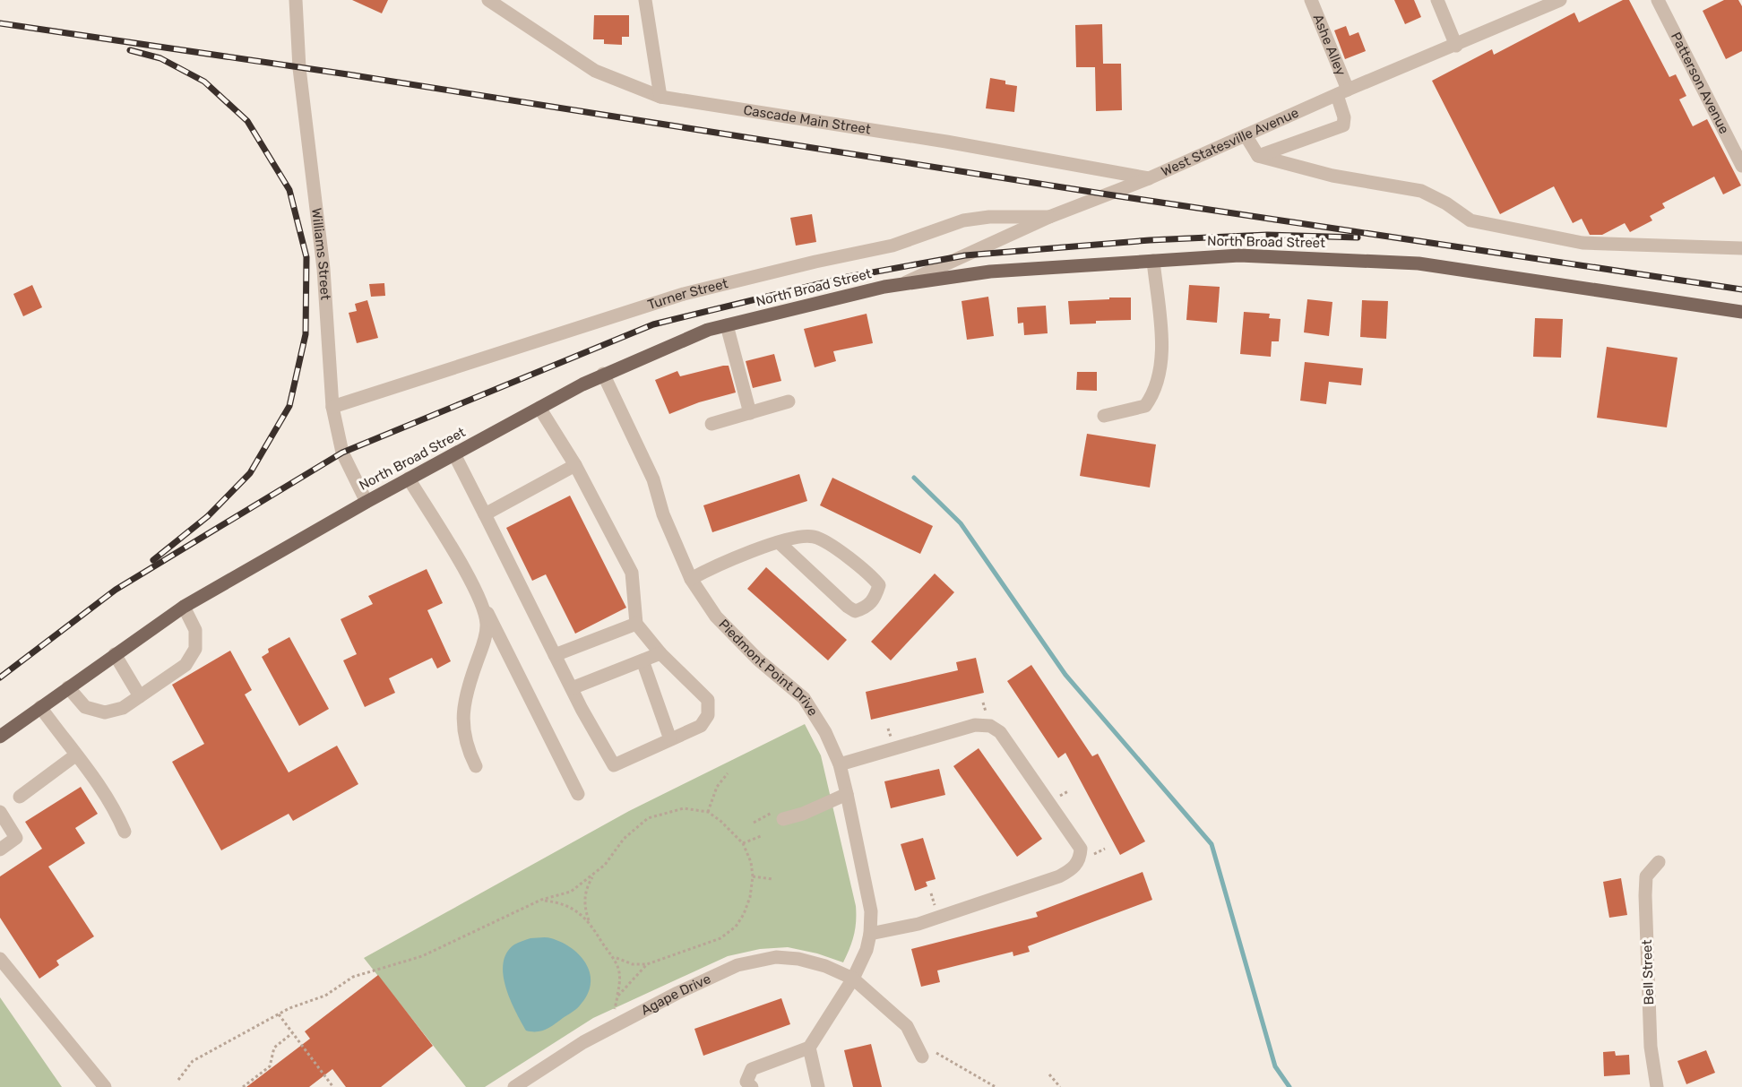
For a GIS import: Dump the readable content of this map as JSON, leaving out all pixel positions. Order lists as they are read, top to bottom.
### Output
{
  "streets": {
    "main road": ["North Broad Street"],
    "street": [
      "Ashe Alley",
      "Patterson Avenue",
      "Cascade Main Street",
      "West Statesville Avenue",
      "Williams Street",
      "Turner Street",
      "Piedmont Point Drive",
      "Bell Street",
      "Agape Drive"
    ]
  },
  "crossings": [
    ["Ashe Alley", "West Statesville Avenue"],
    ["Cascade Main Street", "West Statesville Avenue"],
    ["West Statesville Avenue", "North Broad Street"],
    ["West Statesville Avenue", "Turner Street"],
    ["North Broad Street", "Williams Street"],
    ["North Broad Street", "Piedmont Point Drive"],
    ["Williams Street", "Turner Street"],
    ["Piedmont Point Drive", "Agape Drive"]
  ]
}
